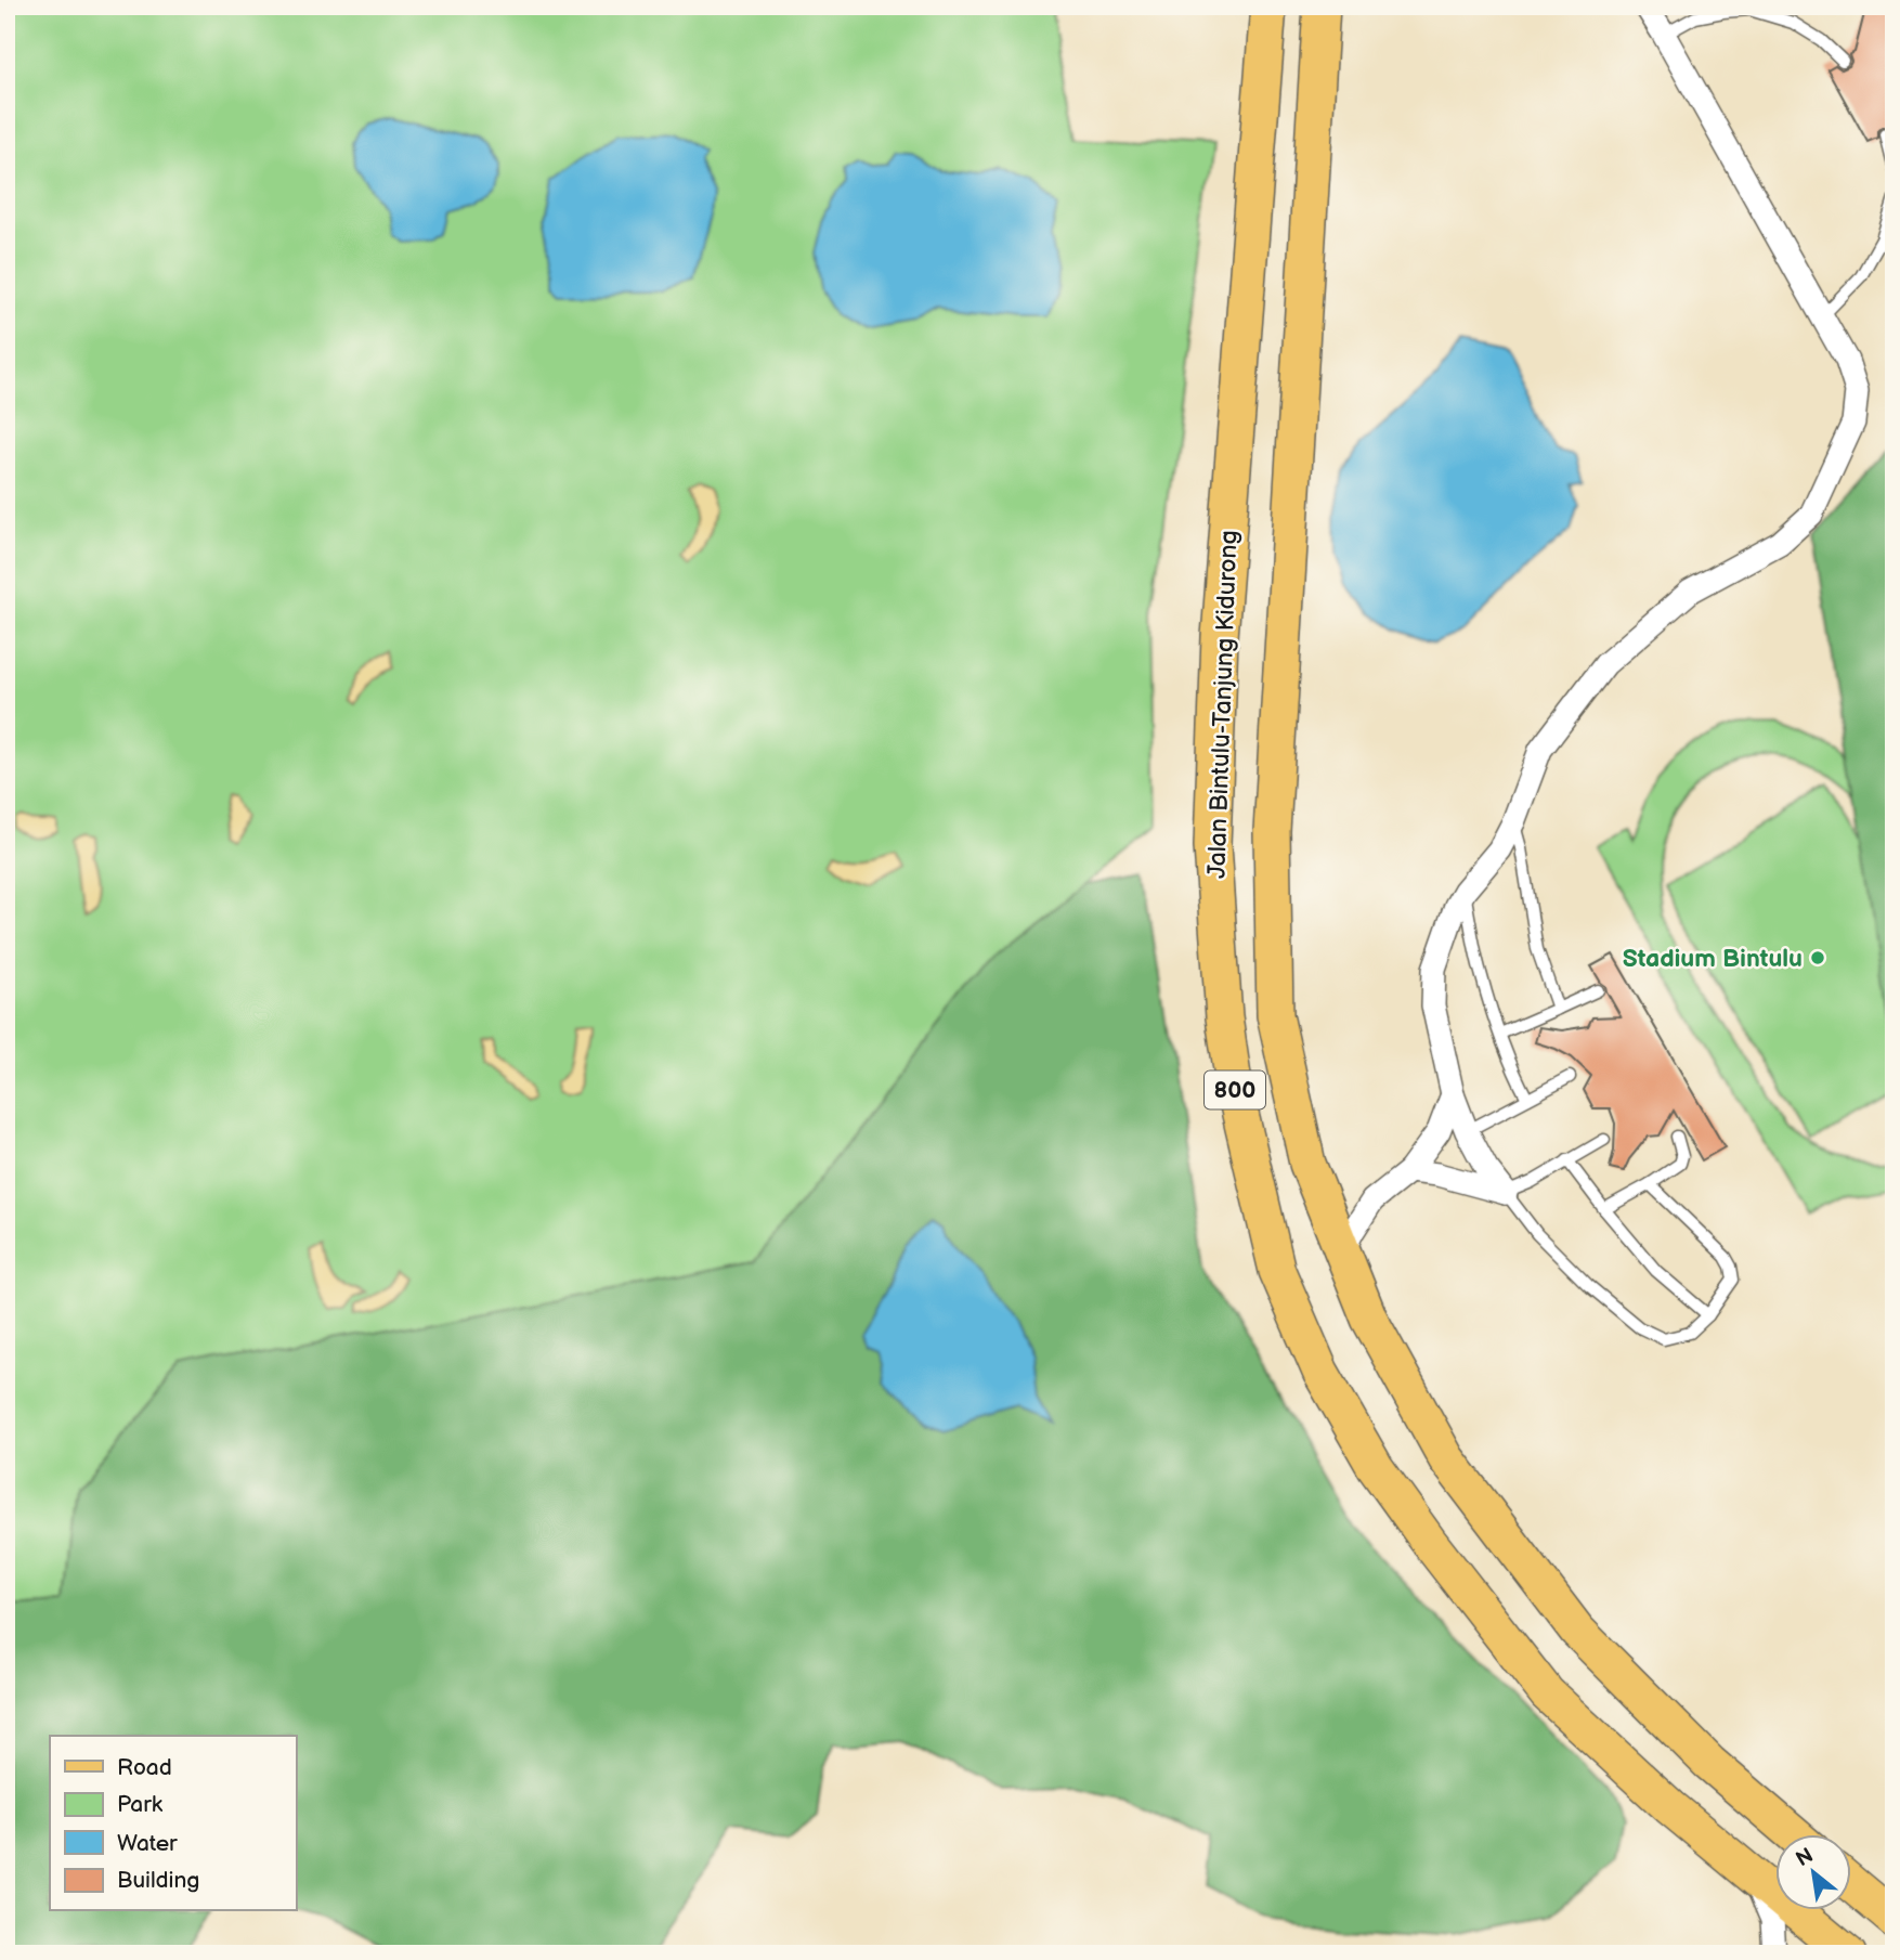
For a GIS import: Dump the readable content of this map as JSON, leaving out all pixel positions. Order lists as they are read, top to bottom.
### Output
{
  "streets": {
    "main road": ["Jalan Bintulu-Tanjung Kidurong", "800"]
  },
  "places": ["Stadium Bintulu"],
  "legend": [
    "Road",
    "Park",
    "Water",
    "Building"
  ],
  "north": "top left"
}
